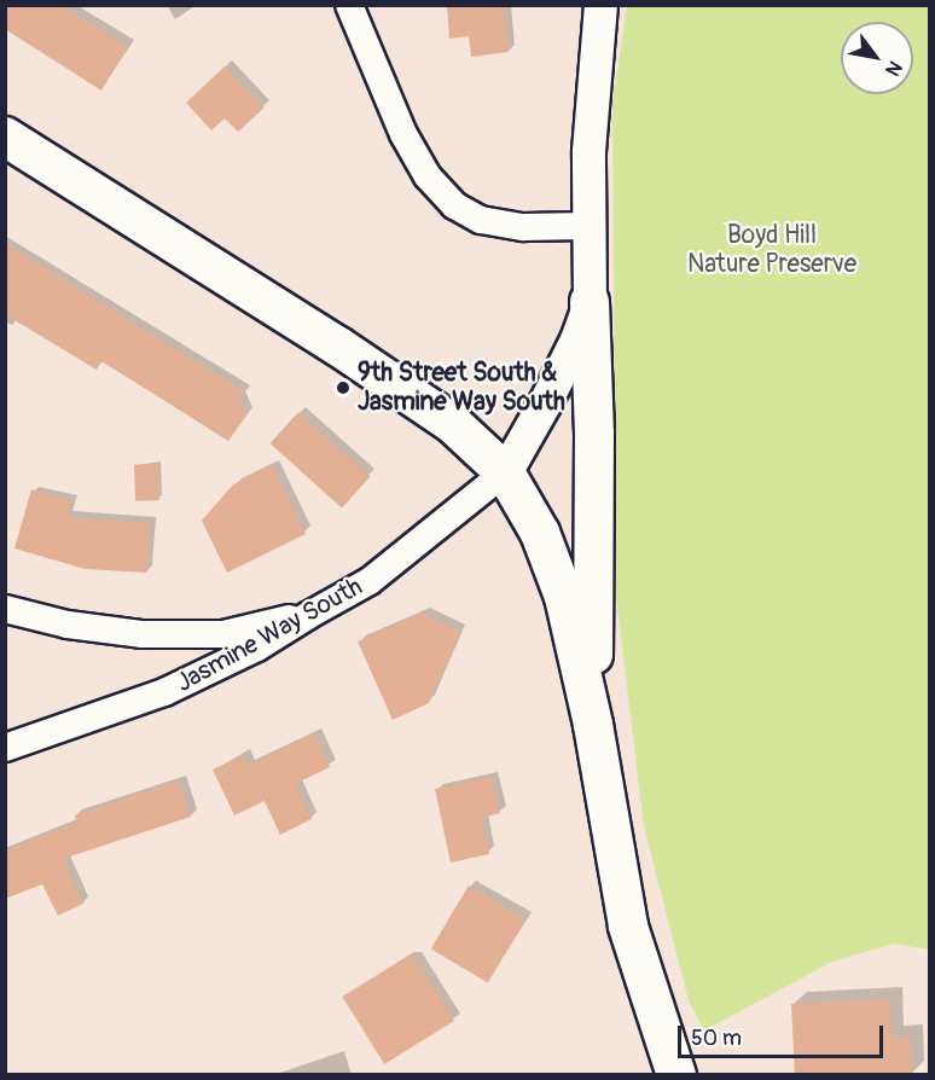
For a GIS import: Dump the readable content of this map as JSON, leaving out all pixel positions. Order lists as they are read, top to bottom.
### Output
{
  "streets": {
    "street": ["Jasmine Way South"]
  },
  "parks": ["Boyd Hill Nature Preserve"],
  "places": ["9th Street South & Jasmine Way South"],
  "scale_bar": "50 m",
  "north": "bottom right"
}
